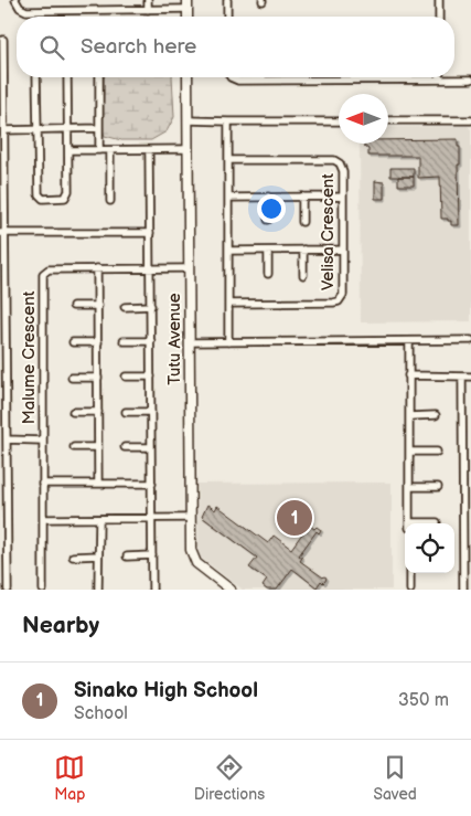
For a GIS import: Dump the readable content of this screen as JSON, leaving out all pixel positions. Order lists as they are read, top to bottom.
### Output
{
  "streets": {
    "street": ["Velisa Crescent", "Tutu Avenue", "Malume Crescent"]
  },
  "crossings": [
    ["Tutu Avenue", "Malume Crescent"]
  ],
  "north": "left",
  "page": {
    "search": "Search here",
    "pins": "1",
    "heading": "Nearby",
    "list": [
      {
        "mark": "1",
        "name": "Sinako High School",
        "note": "School",
        "value": "350 m"
      }
    ],
    "nav": ["Map", "Directions", "Saved"]
  }
}
